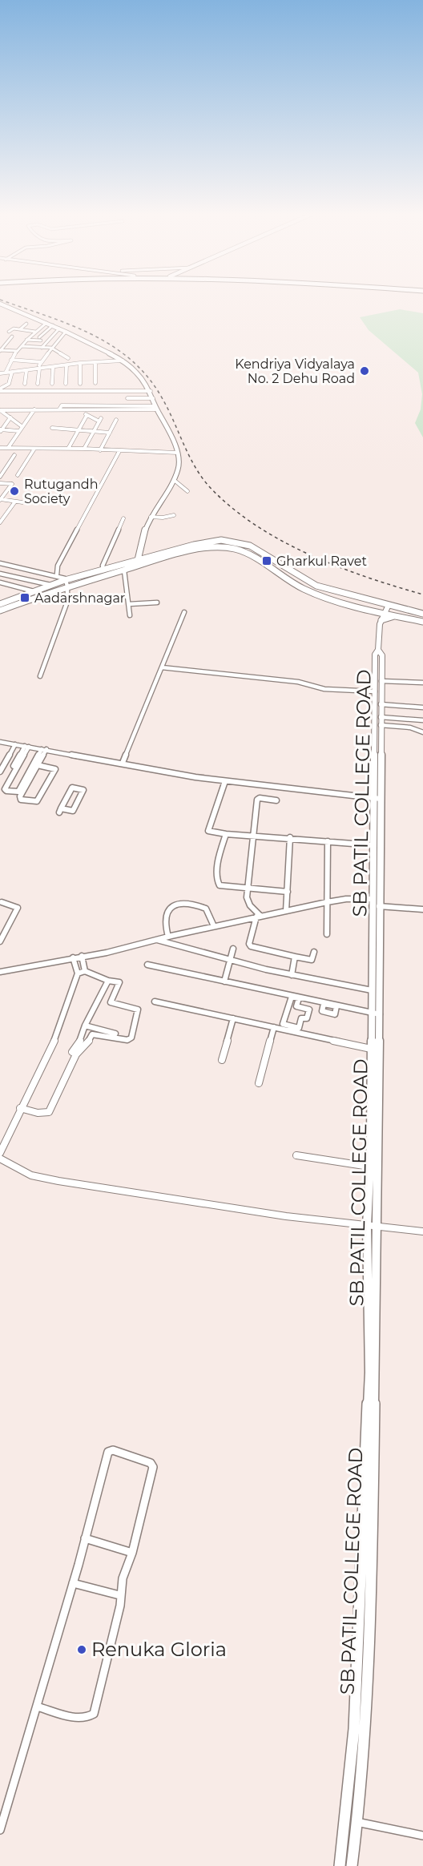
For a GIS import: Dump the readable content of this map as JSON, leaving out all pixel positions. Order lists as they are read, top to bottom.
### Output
{
  "streets": {
    "street": ["SB PATIL COLLEGE ROAD"]
  },
  "places": {
    "other": ["Kendriya Vidyalaya No. 2 Dehu Road", "Rutugandh Society", "Renuka Gloria"],
    "transit": ["Gharkul Ravet", "Aadarshnagar"]
  }
}
